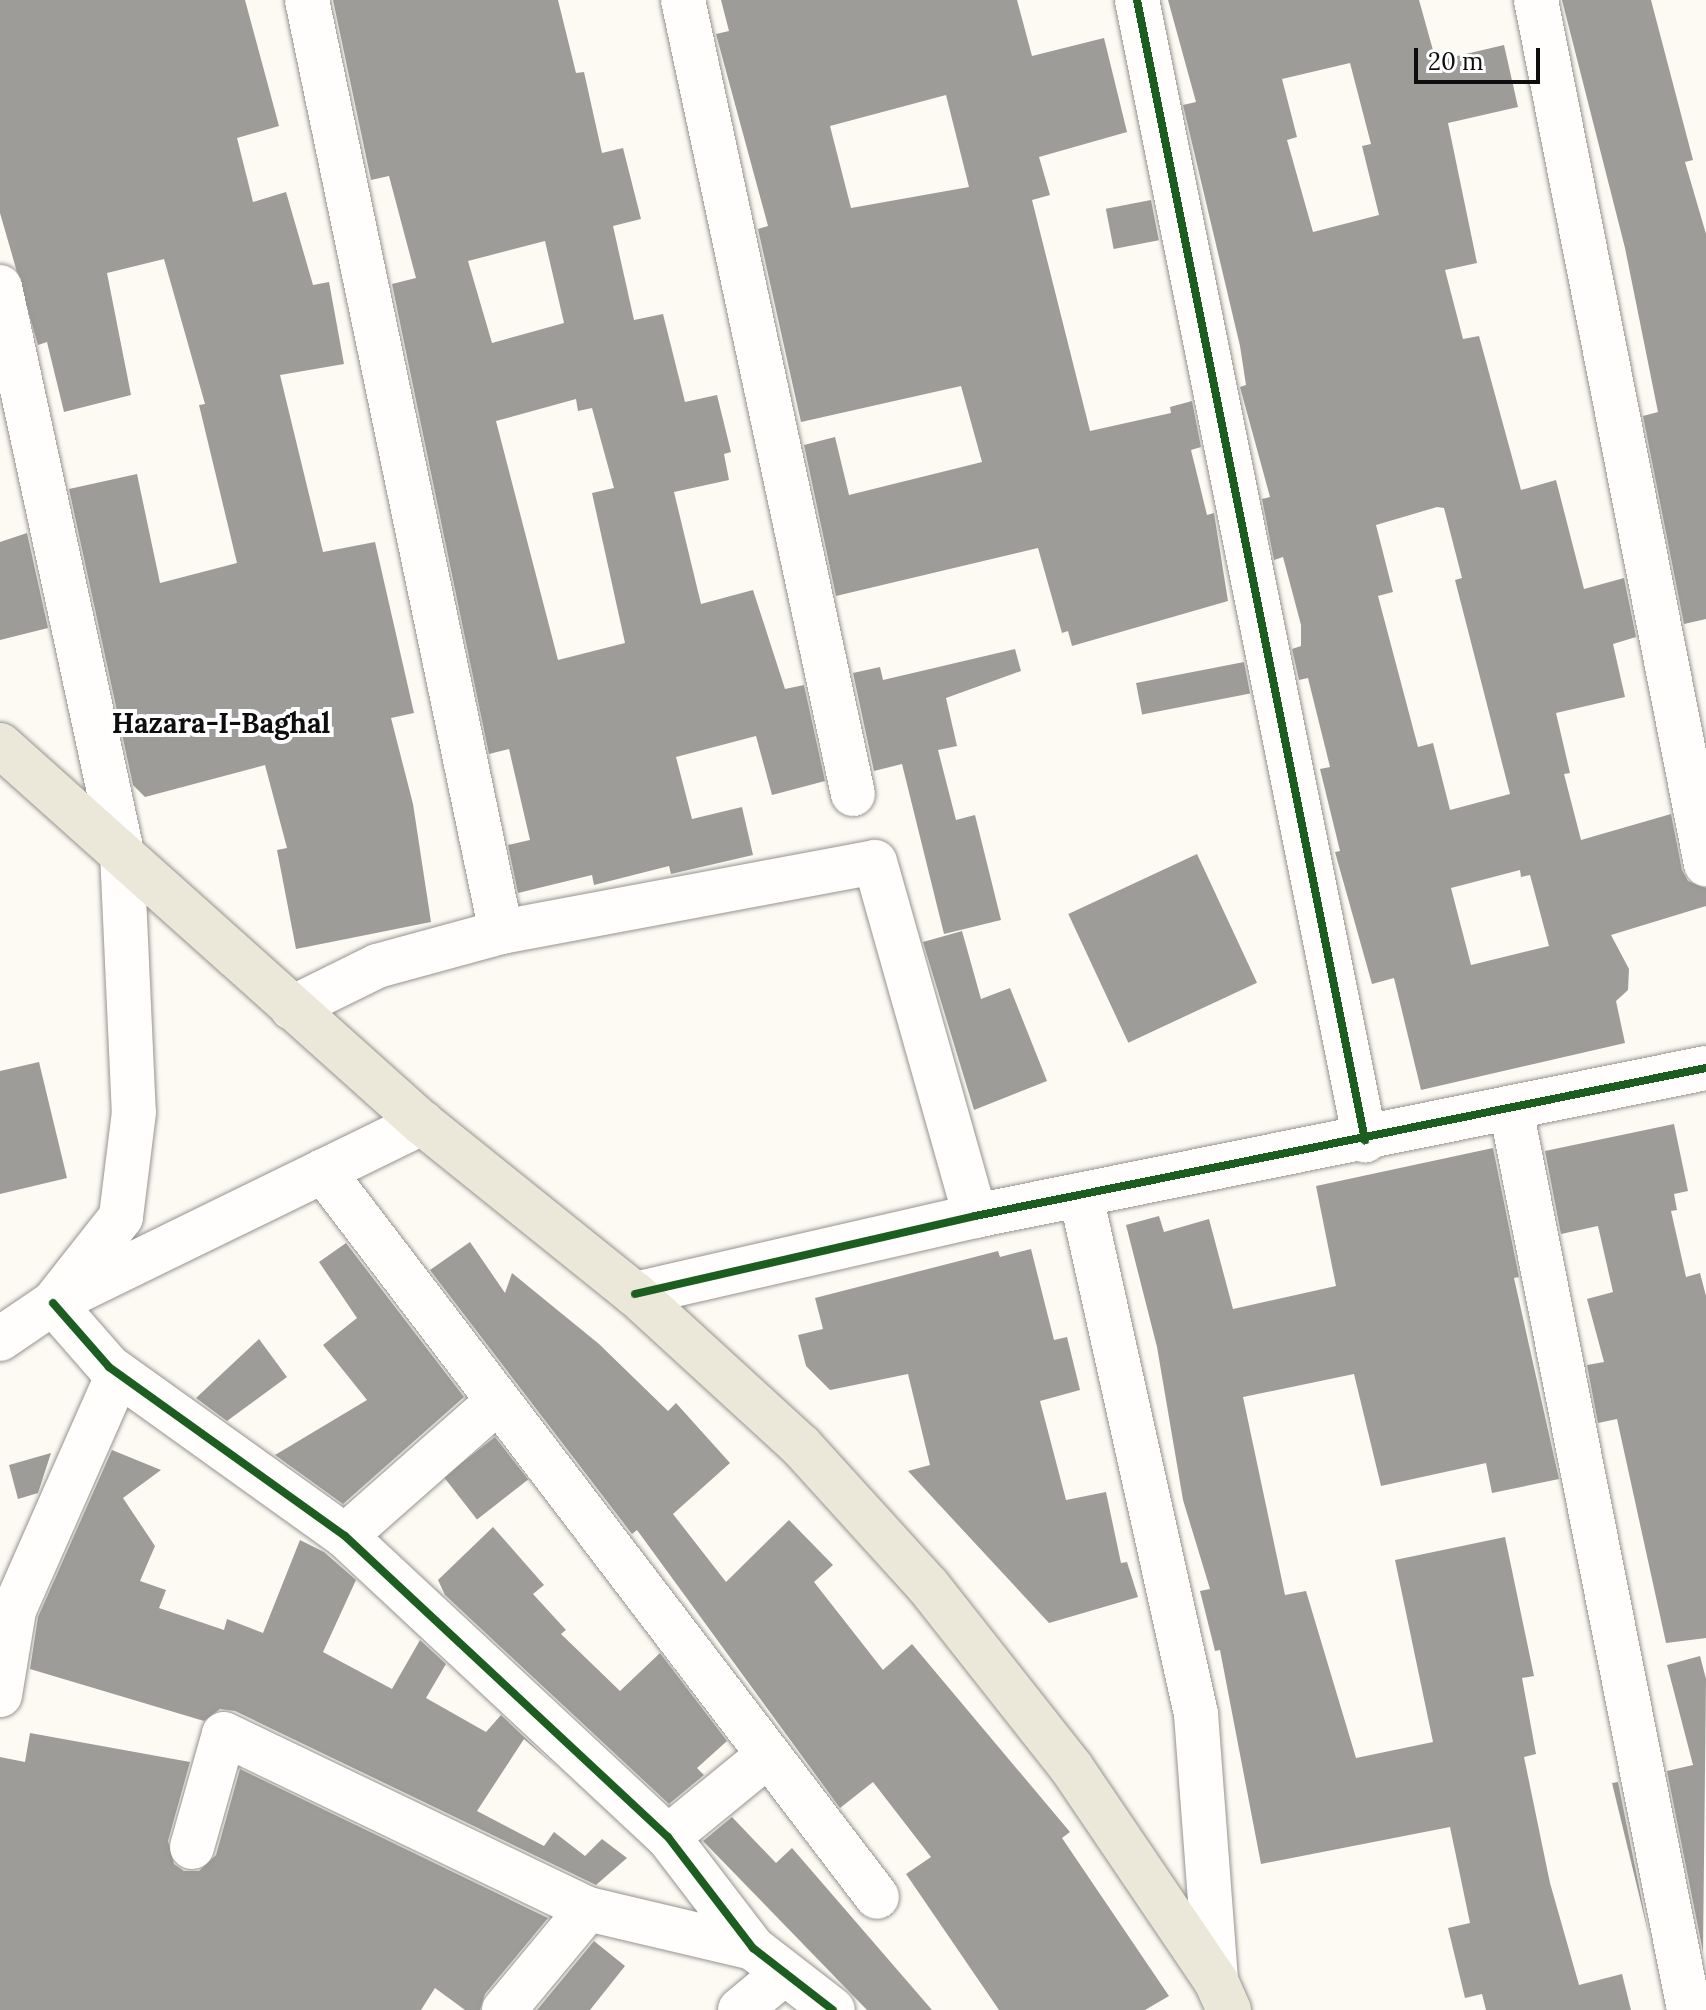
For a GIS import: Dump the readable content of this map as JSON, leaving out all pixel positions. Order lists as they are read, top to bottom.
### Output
{
  "districts": ["Hazara-I-Baghal"],
  "scale_bar": "20 m"
}
